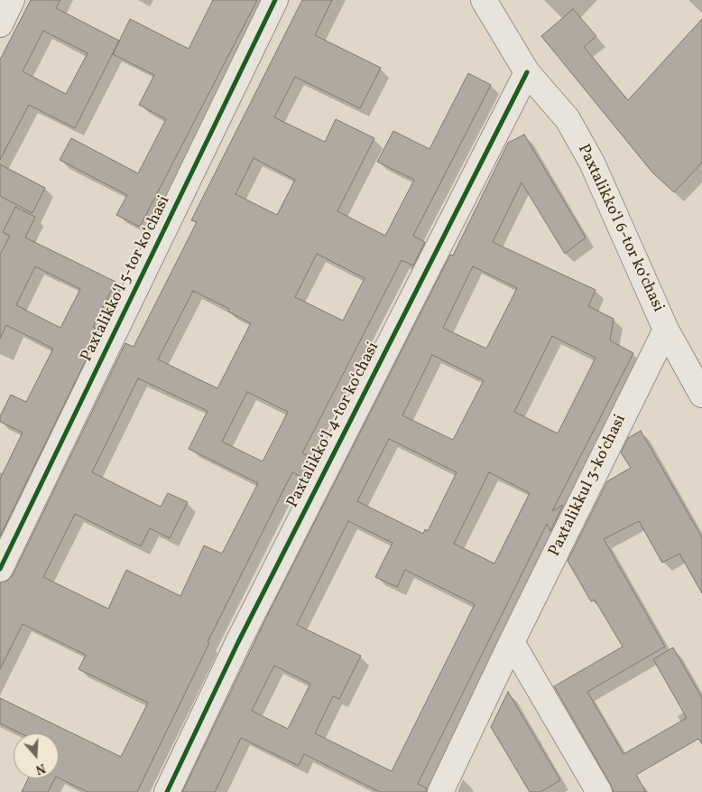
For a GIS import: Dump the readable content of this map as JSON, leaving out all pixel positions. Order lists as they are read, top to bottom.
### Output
{
  "streets": {
    "street": [
      "Paxtalikkoʻl 6-tor koʻchasi",
      "Paxtalikkoʻl 5-tor koʻchasi",
      "Paxtalikkoʻl 4-tor koʻchasi",
      "Paxtalikkul 3-koʻchasi"
    ]
  },
  "crossings": [
    ["Paxtalikkoʻl 6-tor koʻchasi", "Paxtalikkoʻl 4-tor koʻchasi"],
    ["Paxtalikkoʻl 6-tor koʻchasi", "Paxtalikkul 3-koʻchasi"]
  ],
  "north": "bottom"
}
